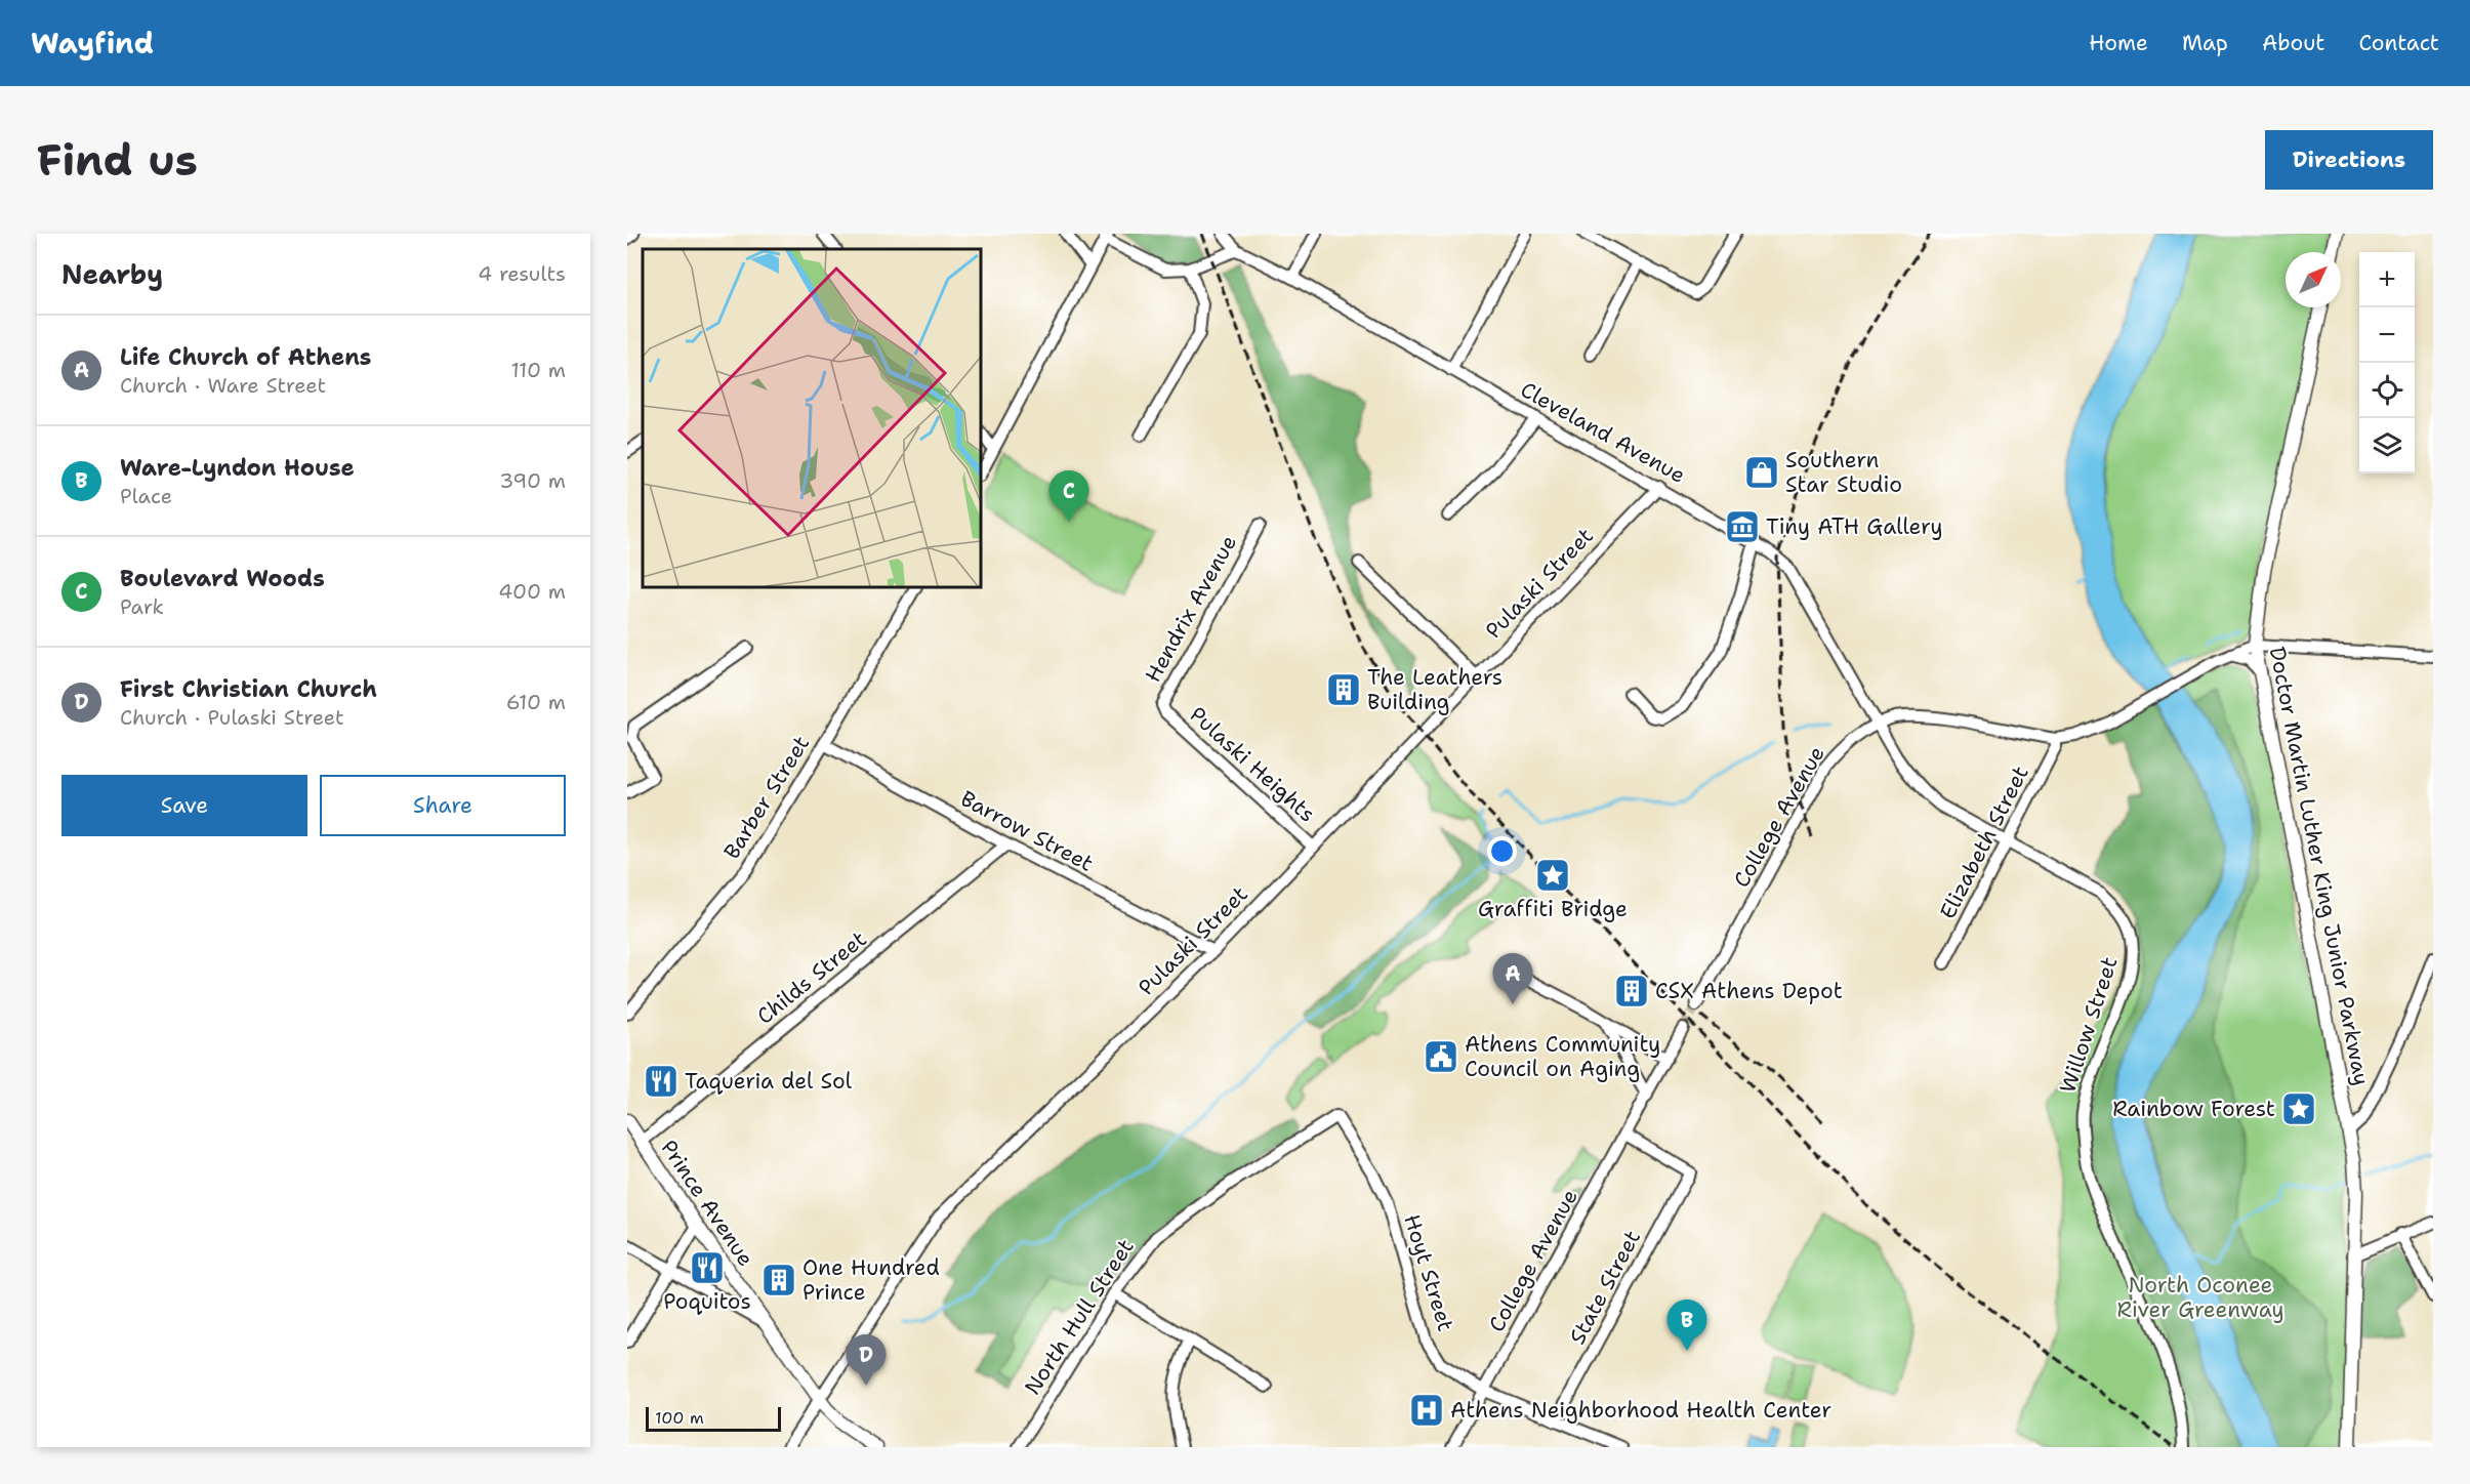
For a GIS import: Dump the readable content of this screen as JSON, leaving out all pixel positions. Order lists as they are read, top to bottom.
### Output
{
  "streets": {
    "main road": ["Doctor Martin Luther King Junior Parkway", "Prince Avenue"],
    "street": [
      "Cleveland Avenue",
      "Pulaski Street",
      "Hendrix Avenue",
      "Pulaski Heights",
      "Barber Street",
      "College Avenue",
      "Barrow Street",
      "Elizabeth Street",
      "Childs Street",
      "Willow Street",
      "Hoyt Street",
      "State Street",
      "North Hull Street"
    ]
  },
  "crossings": [
    ["Cleveland Avenue", "Pulaski Street"],
    ["Cleveland Avenue", "College Avenue"],
    ["Cleveland Avenue", "Willow Street"],
    ["Pulaski Street", "Pulaski Heights"],
    ["Pulaski Street", "Barrow Street"],
    ["Pulaski Street", "Prince Avenue"],
    ["Hendrix Avenue", "Pulaski Heights"],
    ["Barber Street", "Barrow Street"],
    ["College Avenue", "Elizabeth Street"],
    ["College Avenue", "Doctor Martin Luther King Junior Parkway"],
    ["College Avenue", "Willow Street"],
    ["College Avenue", "Hoyt Street"],
    ["College Avenue", "State Street"],
    ["Barrow Street", "Childs Street"],
    ["Elizabeth Street", "Willow Street"],
    ["Childs Street", "Prince Avenue"],
    ["Hoyt Street", "State Street"],
    ["Hoyt Street", "North Hull Street"]
  ],
  "parks": ["North Oconee River Greenway"],
  "places": {
    "shop": ["Southern Star Studio"],
    "museum": ["Tiny ATH Gallery"],
    "building": ["The Leathers Building", "CSX Athens Depot", "One Hundred Prince"],
    "place": ["Graffiti Bridge", "Rainbow Forest"],
    "public building": ["Athens Community Council on Aging"],
    "restaurant": ["Taqueria del Sol", "Poquitos"],
    "hospital": ["Athens Neighborhood Health Center"]
  },
  "scale_bar": "100 m",
  "north": "top right",
  "page": {
    "header": "Wayfind",
    "nav": [
      "Home",
      "Map",
      "About",
      "Contact"
    ],
    "buttons": [
      "Directions",
      ["Save", "Share"]
    ],
    "title": "Find us",
    "heading": ["Nearby", "4 results"],
    "map_buttons": ["+", "−"],
    "list": [
      {
        "mark": "A",
        "name": "Life Church of Athens",
        "note": "Church · Ware Street",
        "value": "110 m"
      },
      {
        "mark": "B",
        "name": "Ware-Lyndon House",
        "note": "Place",
        "value": "390 m"
      },
      {
        "mark": "C",
        "name": "Boulevard Woods",
        "note": "Park",
        "value": "400 m"
      },
      {
        "mark": "D",
        "name": "First Christian Church",
        "note": "Church · Pulaski Street",
        "value": "610 m"
      }
    ],
    "pins": [
      "C",
      "A",
      "B",
      "D"
    ],
    "scale": "100 m"
  }
}
